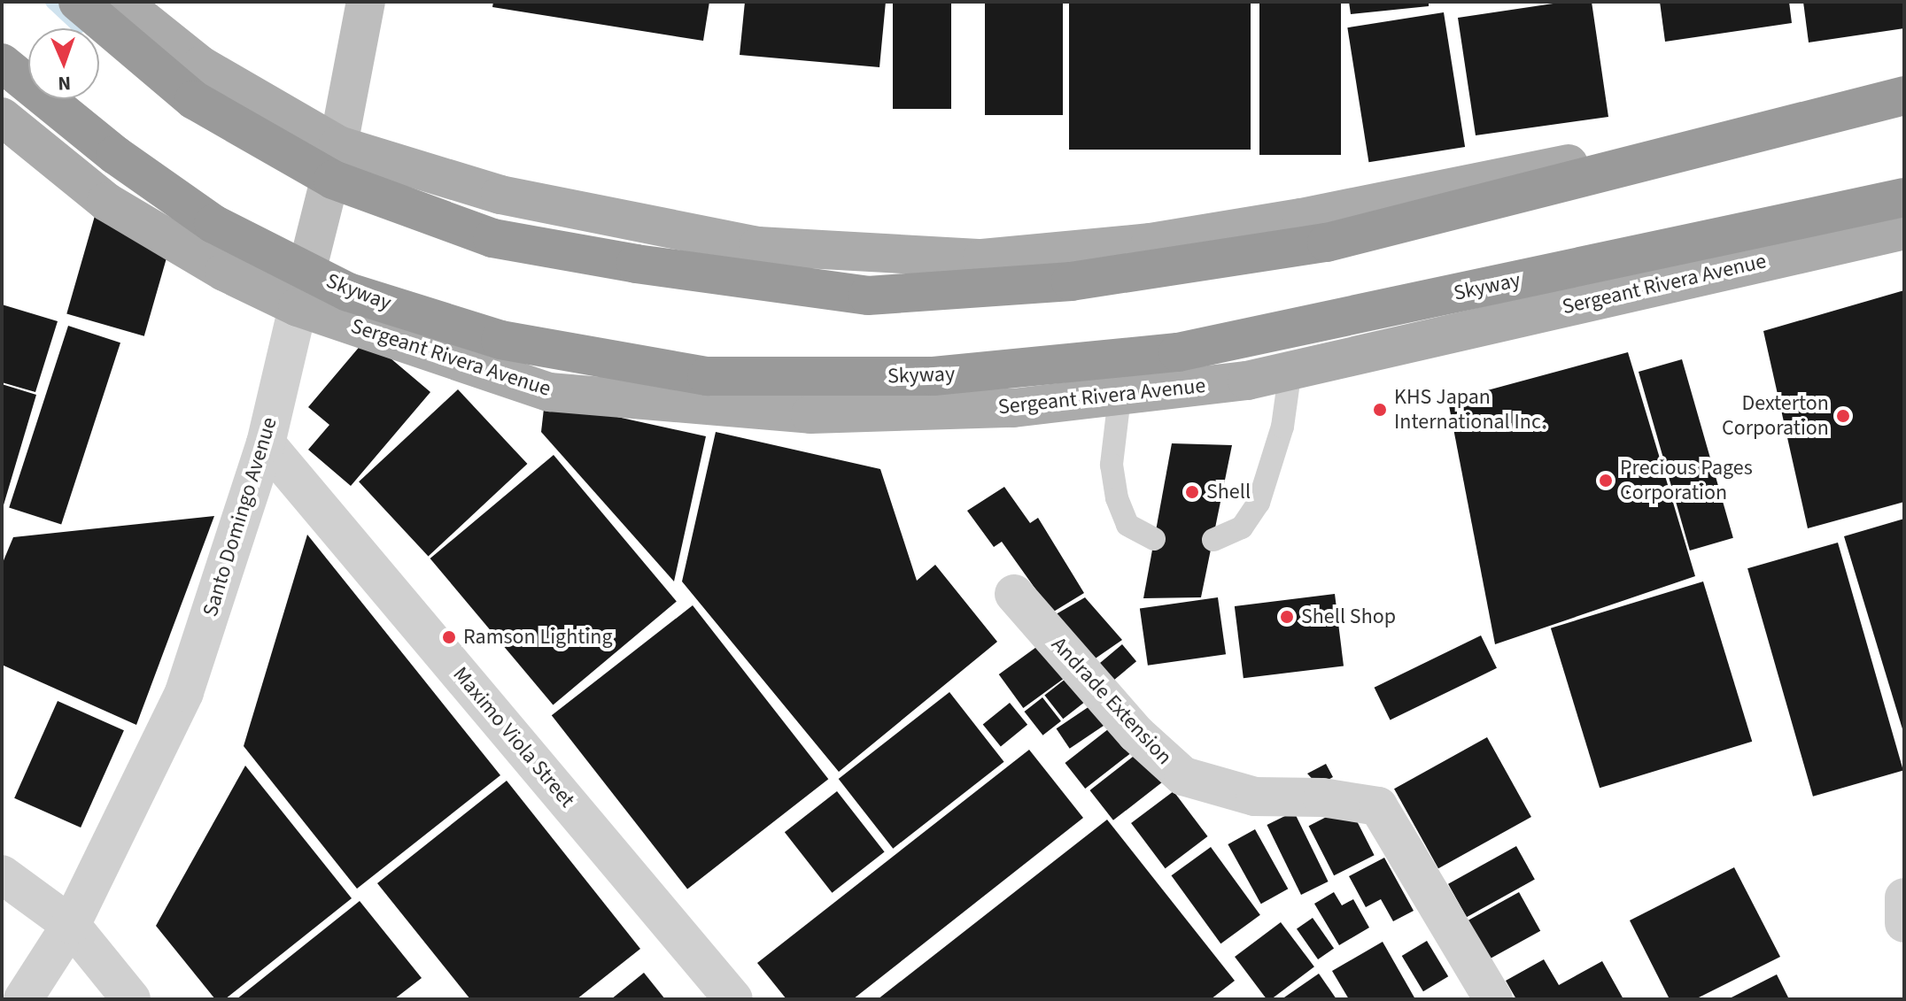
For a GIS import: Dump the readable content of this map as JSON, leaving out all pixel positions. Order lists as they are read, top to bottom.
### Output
{
  "streets": {
    "highway": ["Skyway"],
    "main road": ["Sergeant Rivera Avenue", "Santo Domingo Avenue"],
    "street": ["Andrade Extension", "Maximo Viola Street"]
  },
  "crossings": [
    ["Sergeant Rivera Avenue", "Santo Domingo Avenue"],
    ["Santo Domingo Avenue", "Maximo Viola Street"]
  ],
  "places": [
    "KHS Japan International Inc.",
    "Dexterton Corporation",
    "Precious Pages Corporation",
    "Shell",
    "Shell Shop",
    "Ramson Lighting"
  ],
  "north": "bottom"
}
